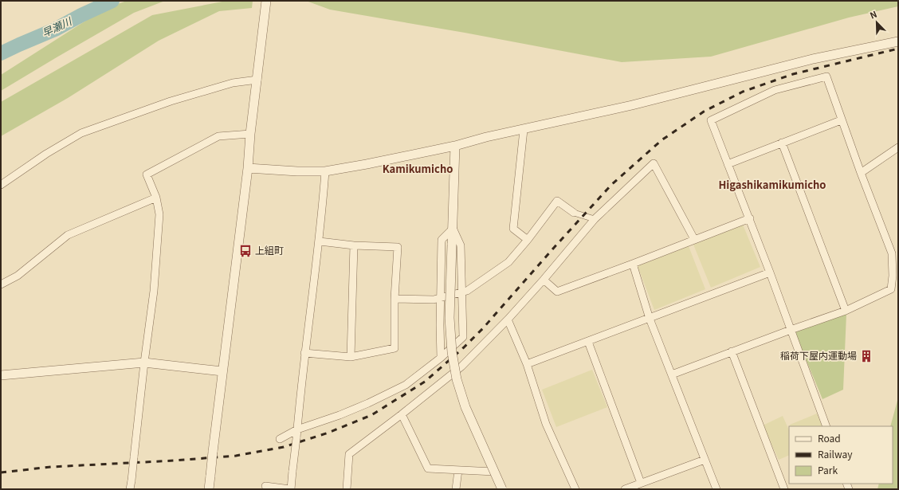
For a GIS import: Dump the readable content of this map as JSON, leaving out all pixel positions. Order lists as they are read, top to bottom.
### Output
{
  "districts": ["Kamikumicho", "Higashikamikumicho"],
  "water": ["早瀬川"],
  "places": {
    "bus stop": ["上組町"],
    "building": ["稲荷下屋内運動場"]
  },
  "legend": ["Road", "Railway", "Park"],
  "north": "top left"
}
